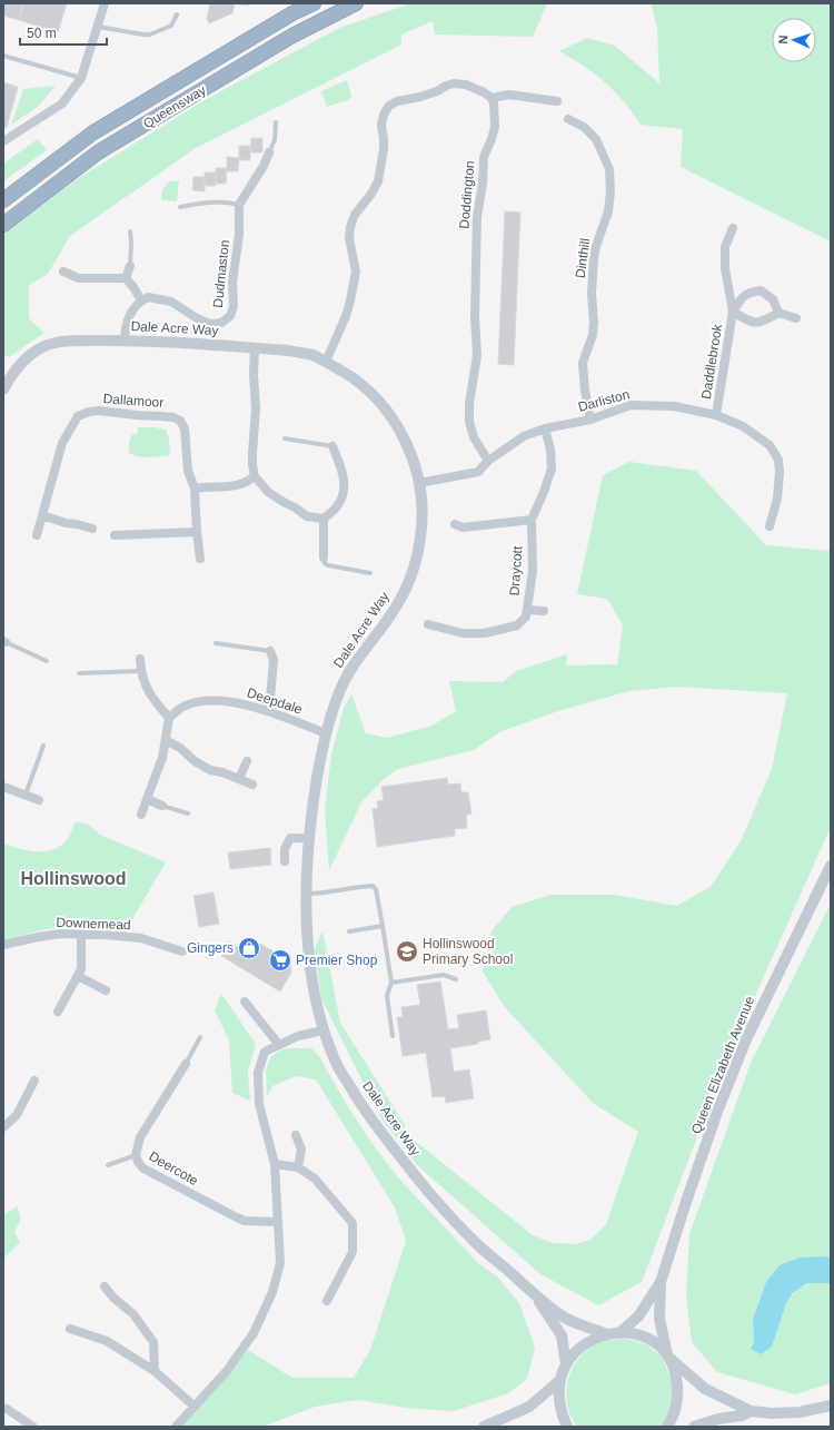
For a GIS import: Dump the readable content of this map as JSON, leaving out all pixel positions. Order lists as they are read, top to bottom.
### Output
{
  "streets": {
    "highway": ["Queensway"],
    "street": [
      "Doddington",
      "Dinthill",
      "Dudmaston",
      "Dale Acre Way",
      "Daddlebrook",
      "Dallamoor",
      "Darliston",
      "Draycott",
      "Deepdale",
      "Downemead",
      "Queen Elizabeth Avenue",
      "Deercote"
    ]
  },
  "crossings": [
    ["Doddington", "Darliston"],
    ["Dinthill", "Darliston"],
    ["Dale Acre Way", "Darliston"],
    ["Dale Acre Way", "Deepdale"],
    ["Daddlebrook", "Darliston"],
    ["Darliston", "Draycott"]
  ],
  "districts": ["Hollinswood"],
  "places": {
    "shop": ["Gingers"],
    "school or university": ["Hollinswood Primary School"],
    "supermarket": ["Premier Shop"]
  },
  "scale_bar": "50 m",
  "north": "left"
}
